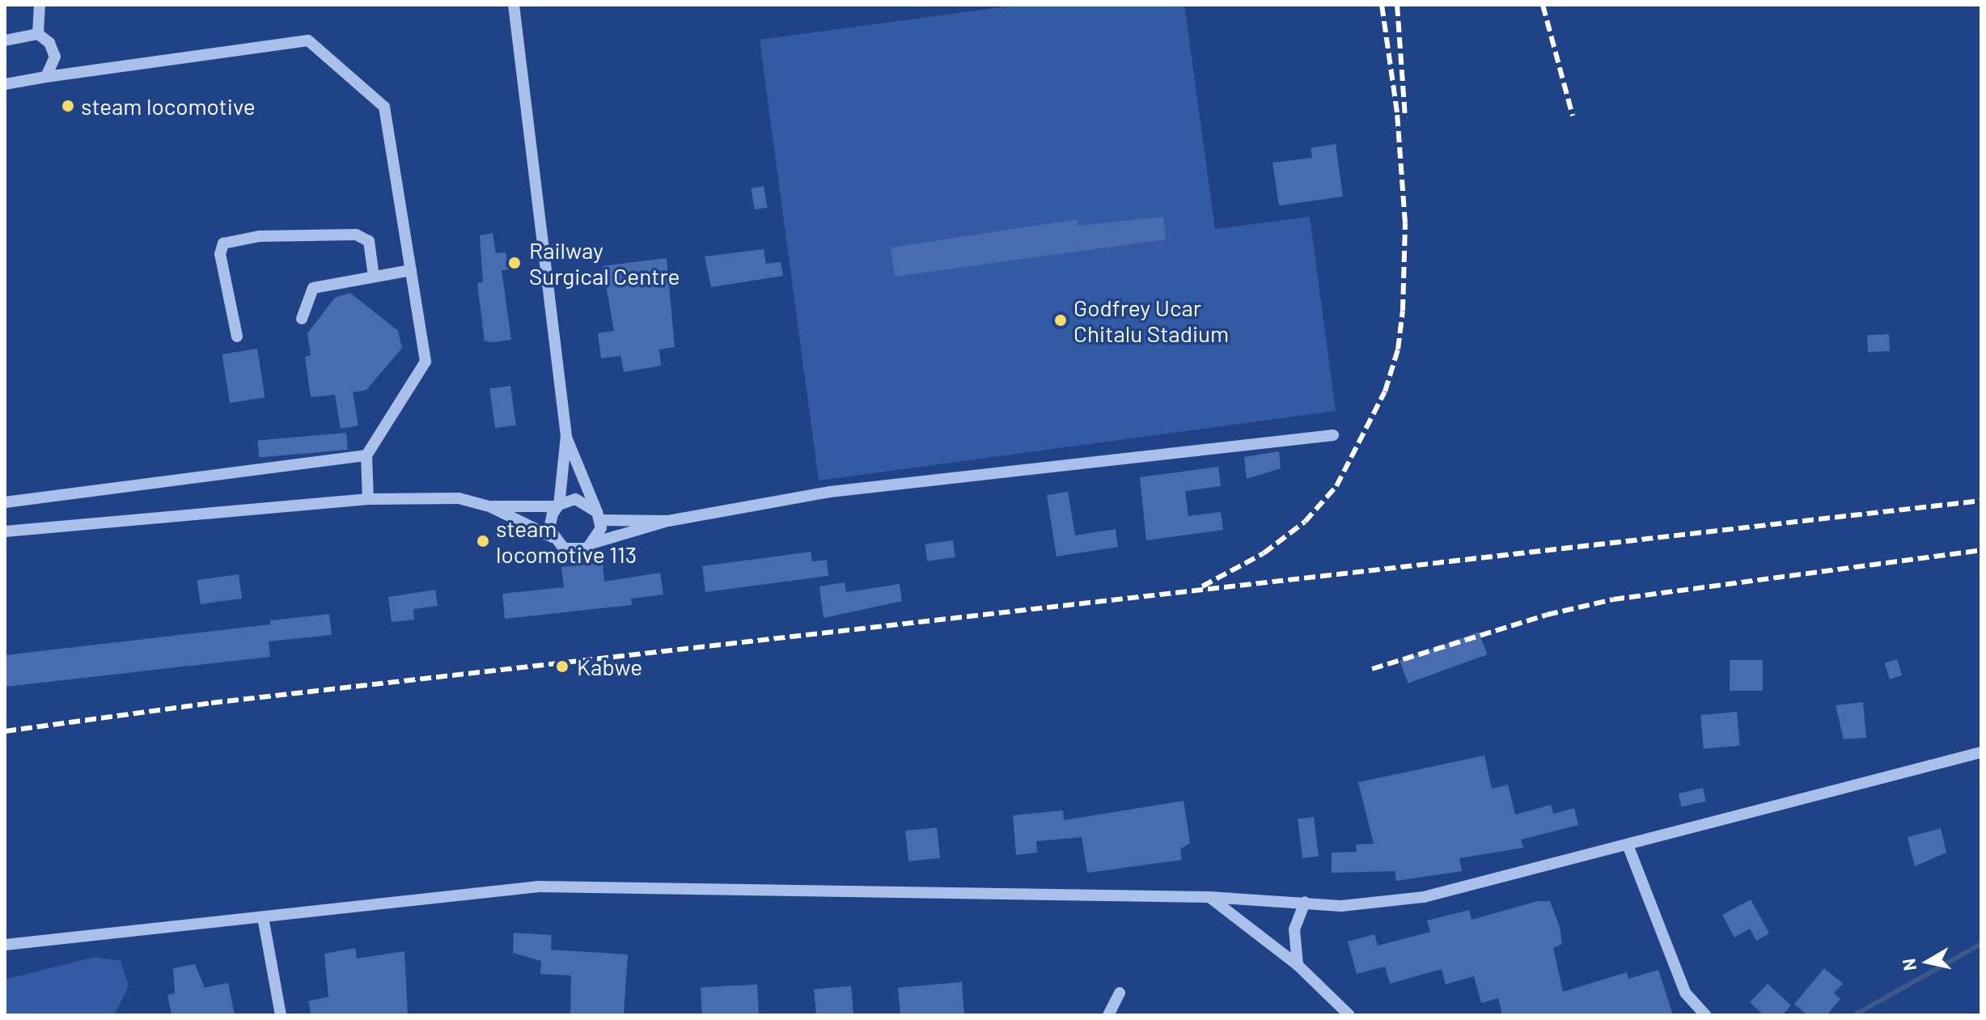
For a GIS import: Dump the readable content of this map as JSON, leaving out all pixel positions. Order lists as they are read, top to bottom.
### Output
{
  "places": [
    "steam locomotive",
    "Railway Surgical Centre",
    "Godfrey Ucar Chitalu Stadium",
    "steam locomotive 113",
    "Kabwe"
  ],
  "north": "left"
}
